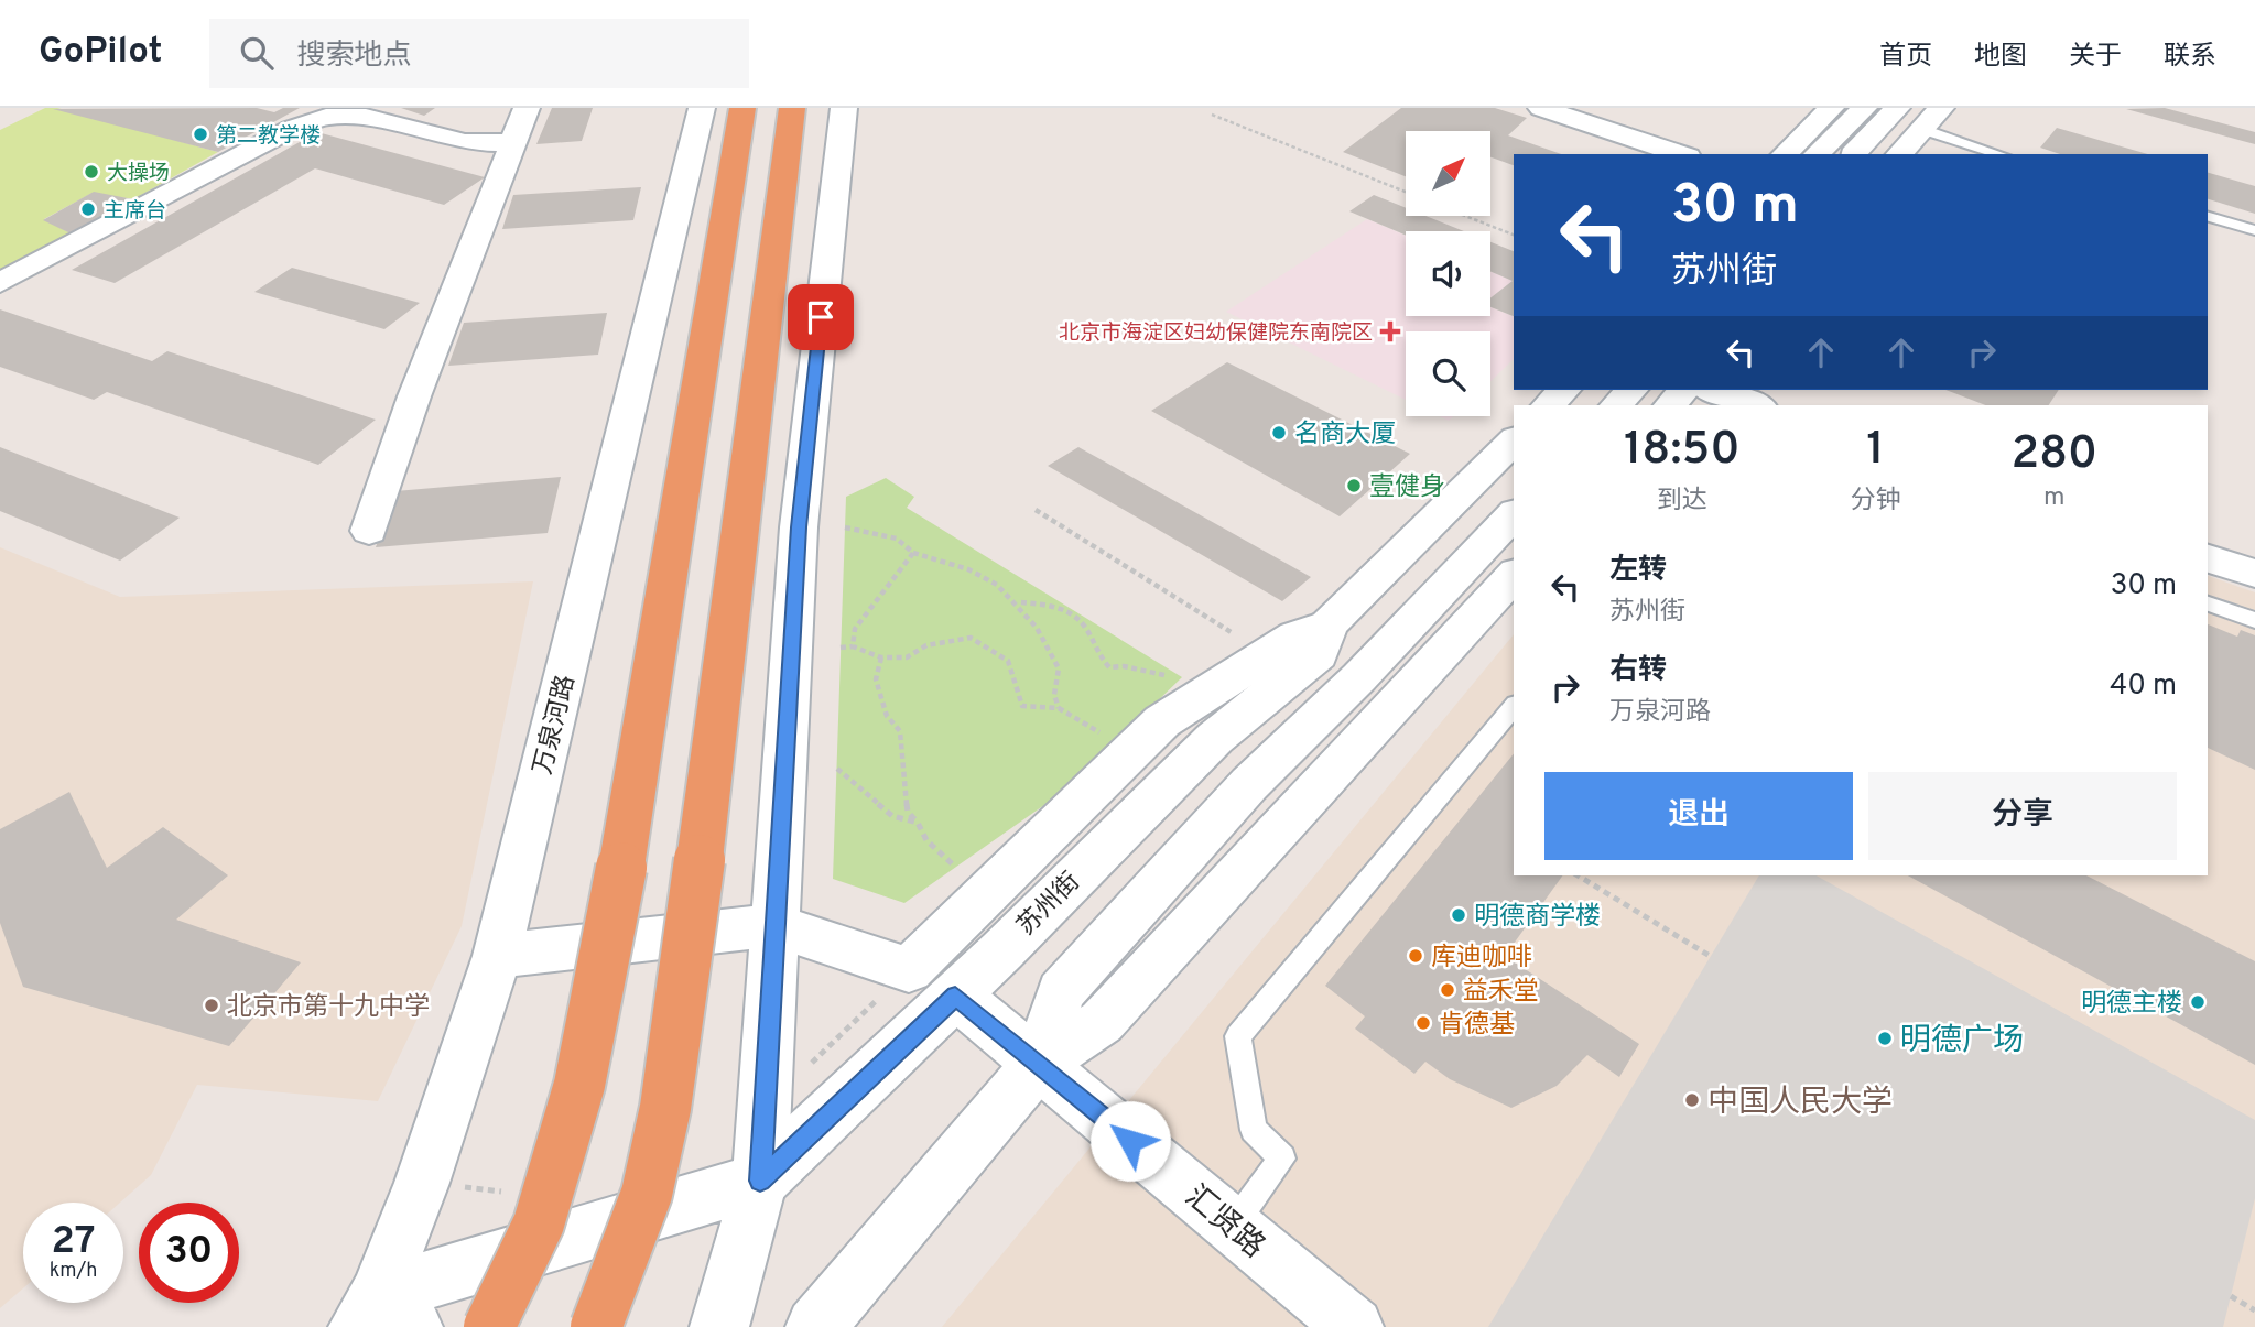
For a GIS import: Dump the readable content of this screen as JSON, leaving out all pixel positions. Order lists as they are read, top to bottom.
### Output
{
  "streets": {
    "street": ["万泉河路", "苏州街", "汇贤路"]
  },
  "crossings": [
    ["苏州街", "汇贤路"]
  ],
  "places": {
    "other": [
      "第二教学楼",
      "大操场",
      "主席台",
      "名商大厦",
      "壹健身",
      "明德商学楼",
      "库迪咖啡",
      "益禾堂",
      "明德主楼",
      "北京市第十九中学",
      "肯德基",
      "明德广场",
      "中国人民大学"
    ],
    "health": ["北京市海淀区妇幼保健院东南院区"]
  },
  "north": "top right",
  "page": {
    "header": "GoPilot",
    "search": "搜索地点",
    "nav": [
      "首页",
      "地图",
      "关于",
      "联系"
    ],
    "turn": ["30 m", "苏州街"],
    "eta": [
      "18:50",
      "到达",
      "1",
      "分钟",
      "280",
      "m"
    ],
    "list": [
      {
        "name": "左转",
        "note": "苏州街",
        "value": "30 m"
      },
      {
        "name": "右转",
        "note": "万泉河路",
        "value": "40 m"
      }
    ],
    "buttons": ["退出", "分享"],
    "speed": "27 km/h",
    "limit": "30"
  }
}
